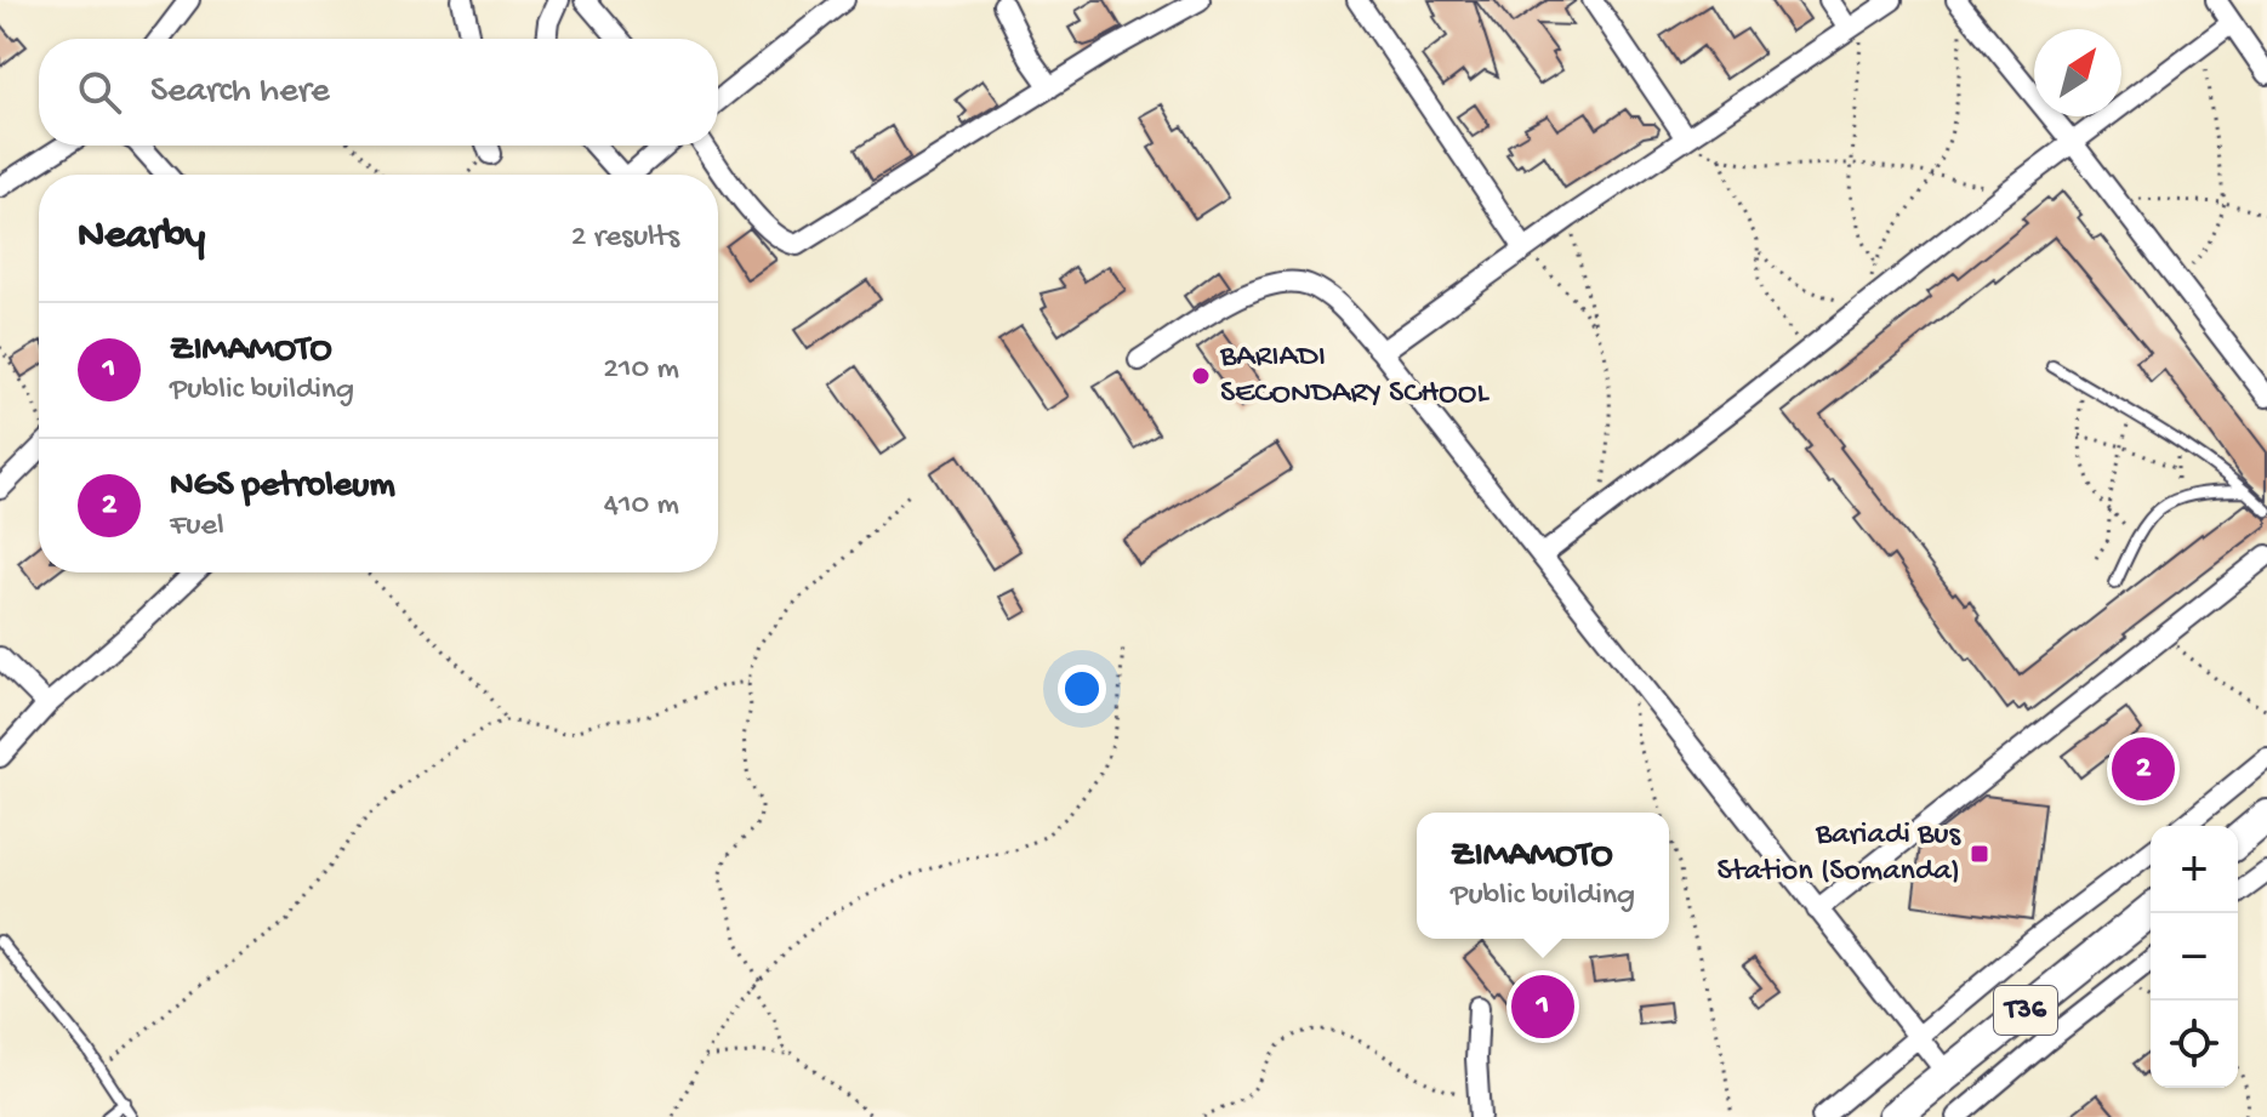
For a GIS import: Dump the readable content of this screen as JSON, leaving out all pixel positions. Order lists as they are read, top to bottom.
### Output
{
  "streets": {
    "highway": ["T36"]
  },
  "places": {
    "other": ["BARIADI SECONDARY SCHOOL"],
    "transit": ["Bariadi Bus Station (Somanda)"]
  },
  "north": "top right",
  "page": {
    "search": "Search here",
    "heading": ["Nearby", "2 results"],
    "list": [
      {
        "mark": "1",
        "name": "ZIMAMOTO",
        "note": "Public building",
        "value": "210 m"
      },
      {
        "mark": "2",
        "name": "NGS petroleum",
        "note": "Fuel",
        "value": "410 m"
      }
    ],
    "pins": ["2", "1"],
    "popup": ["ZIMAMOTO", "Public building"],
    "map_buttons": ["+", "−"]
  }
}
